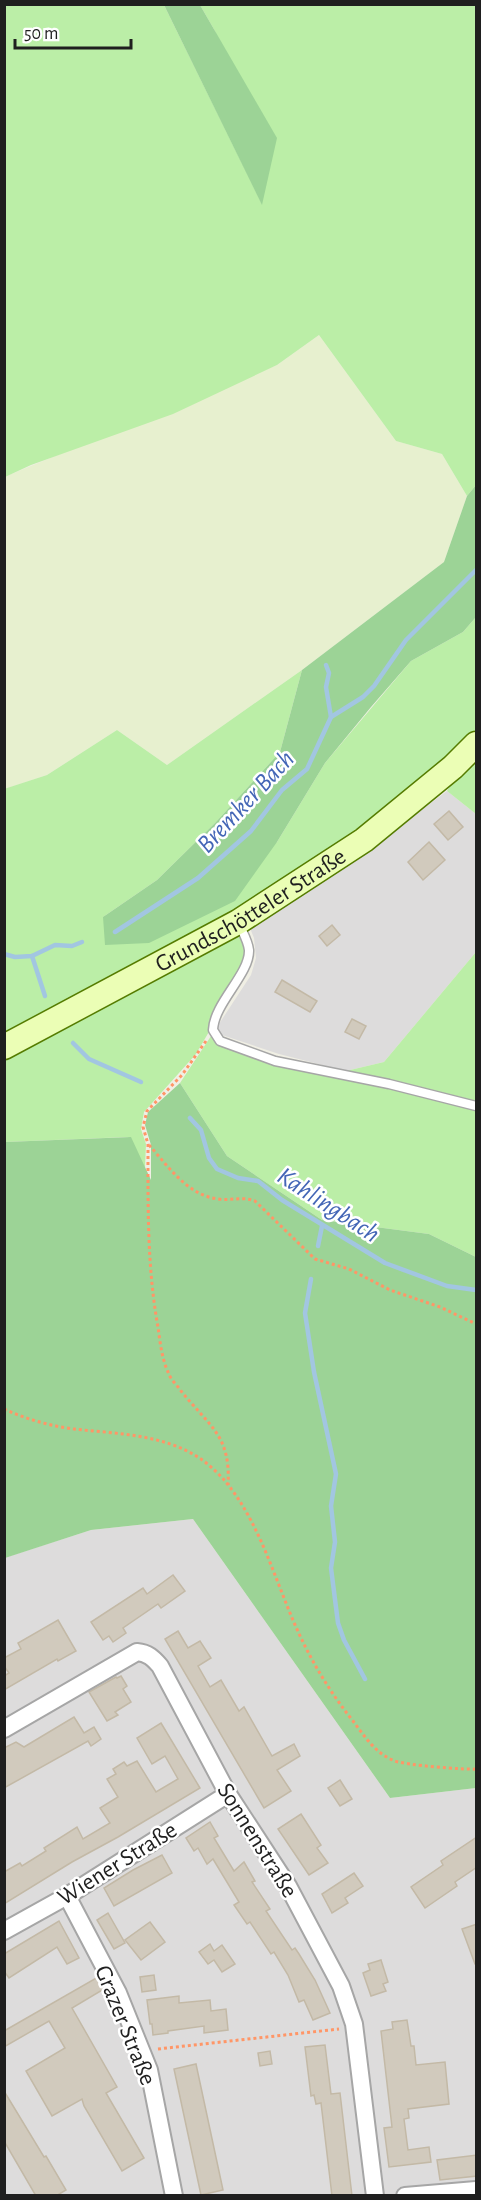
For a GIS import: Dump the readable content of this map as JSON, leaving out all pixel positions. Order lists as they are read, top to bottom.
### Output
{
  "streets": {
    "main road": ["Grundschötteler Straße"],
    "street": ["Sonnenstraße", "Wiener Straße", "Grazer Straße"]
  },
  "crossings": [
    ["Sonnenstraße", "Wiener Straße"],
    ["Wiener Straße", "Grazer Straße"]
  ],
  "water": ["Bremker Bach", "Kahlingbach"],
  "scale_bar": "50 m"
}
